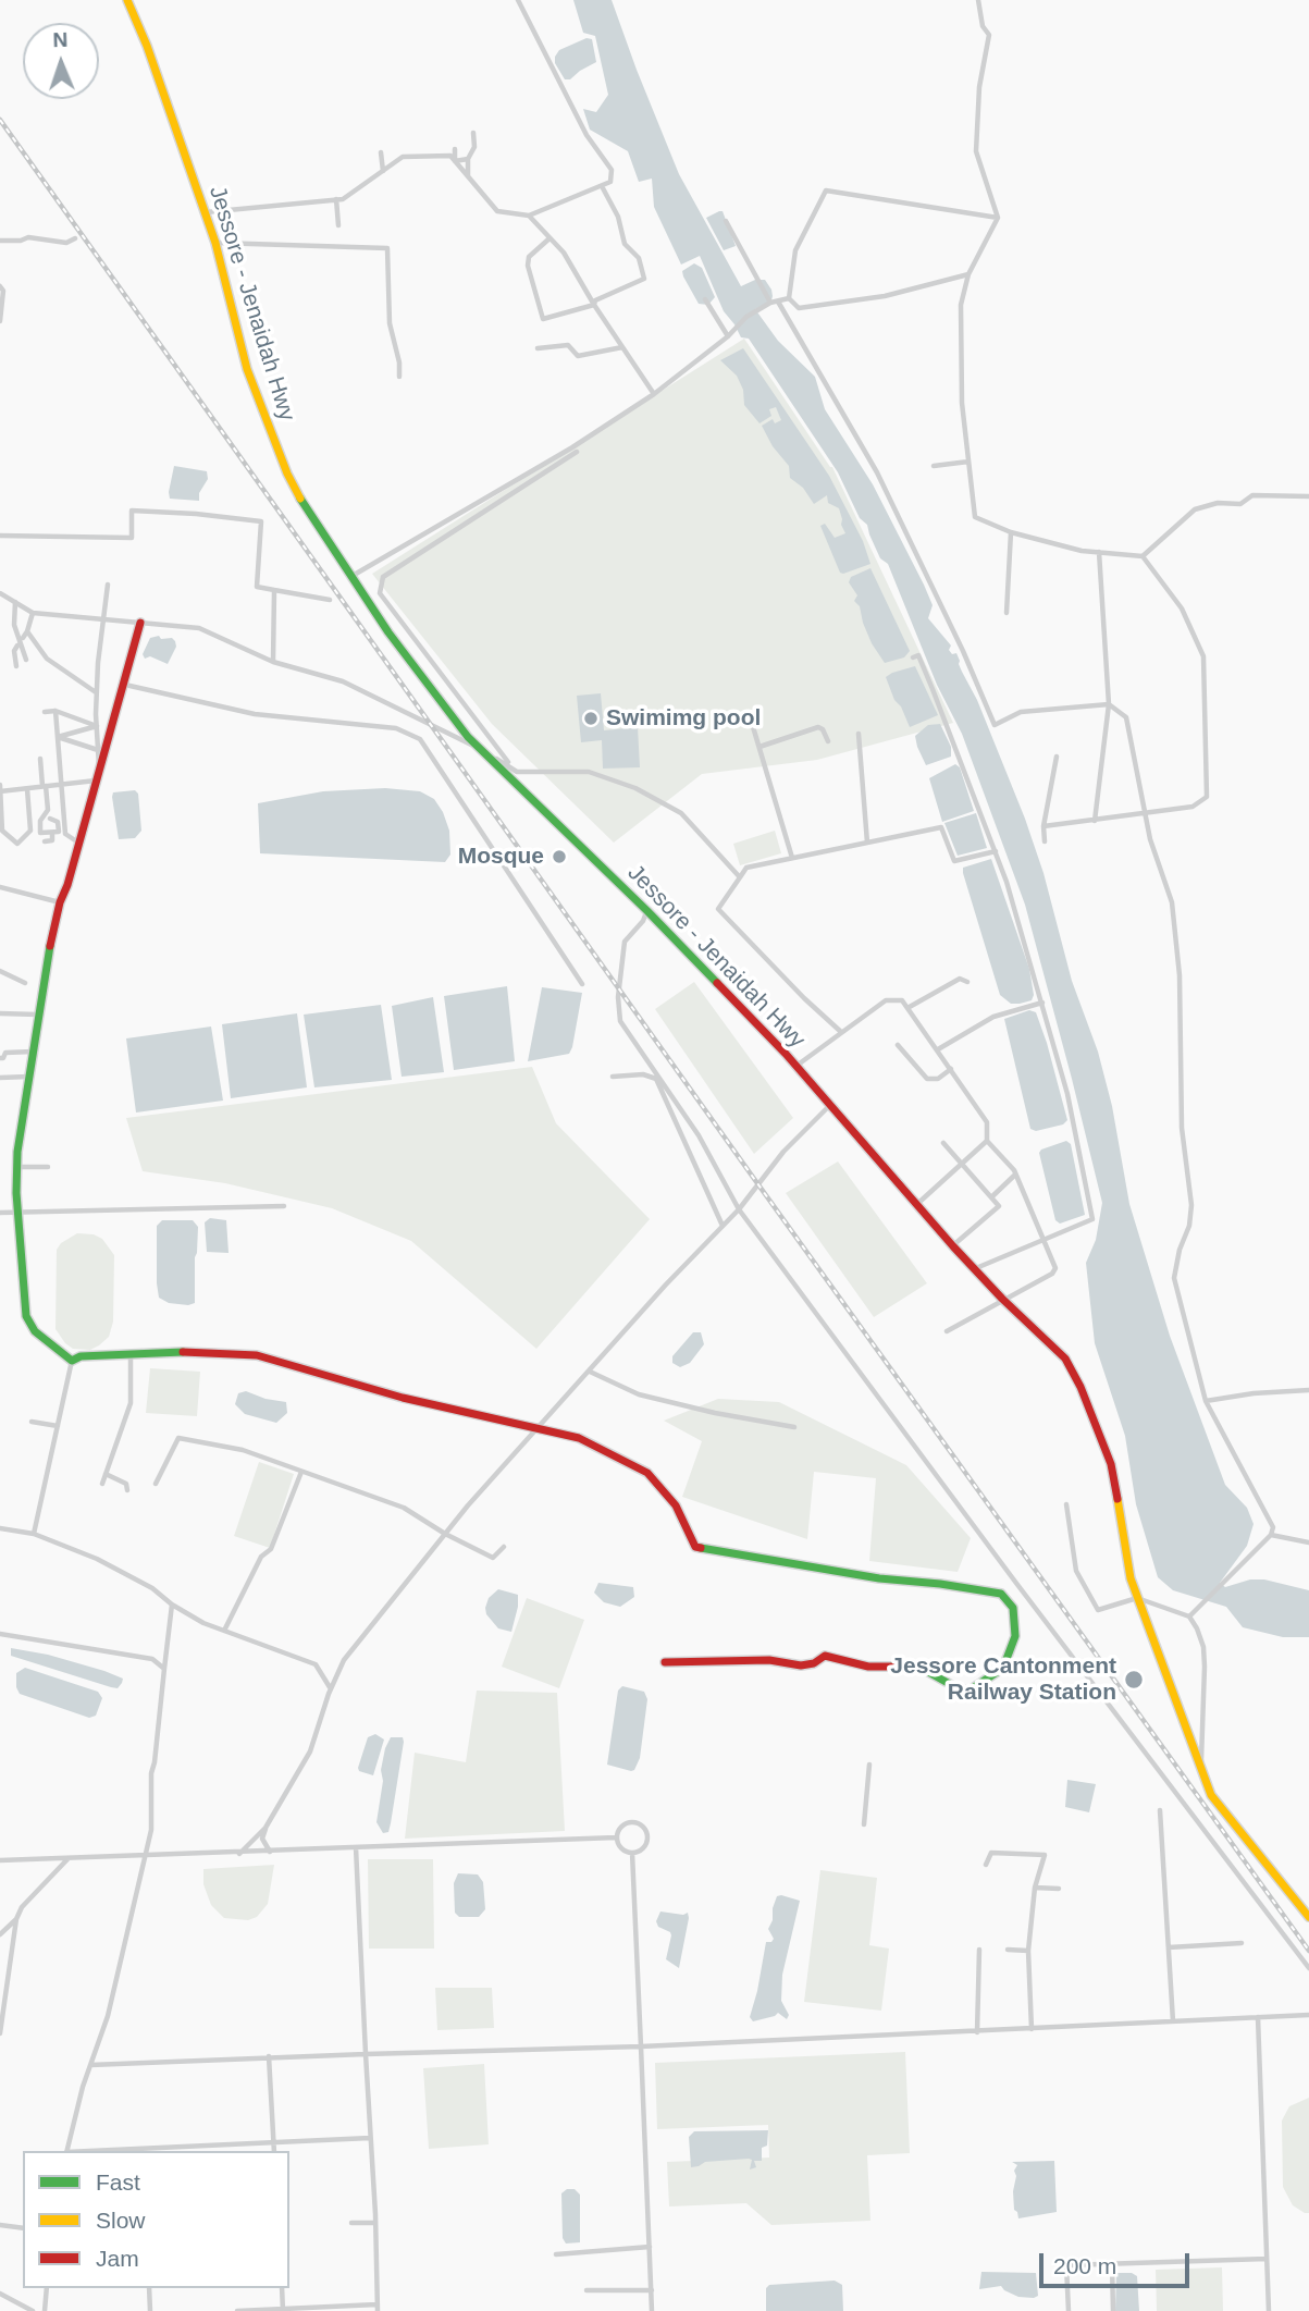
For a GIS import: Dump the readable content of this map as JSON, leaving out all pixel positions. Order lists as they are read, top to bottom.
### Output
{
  "streets": {
    "main road": ["Jessore - Jenaidah Hwy"]
  },
  "places": ["Swimimg pool", "Mosque", "Jessore Cantonment Railway Station"],
  "legend": ["Fast", "Slow", "Jam"],
  "scale_bar": "200 m",
  "north": "top"
}
